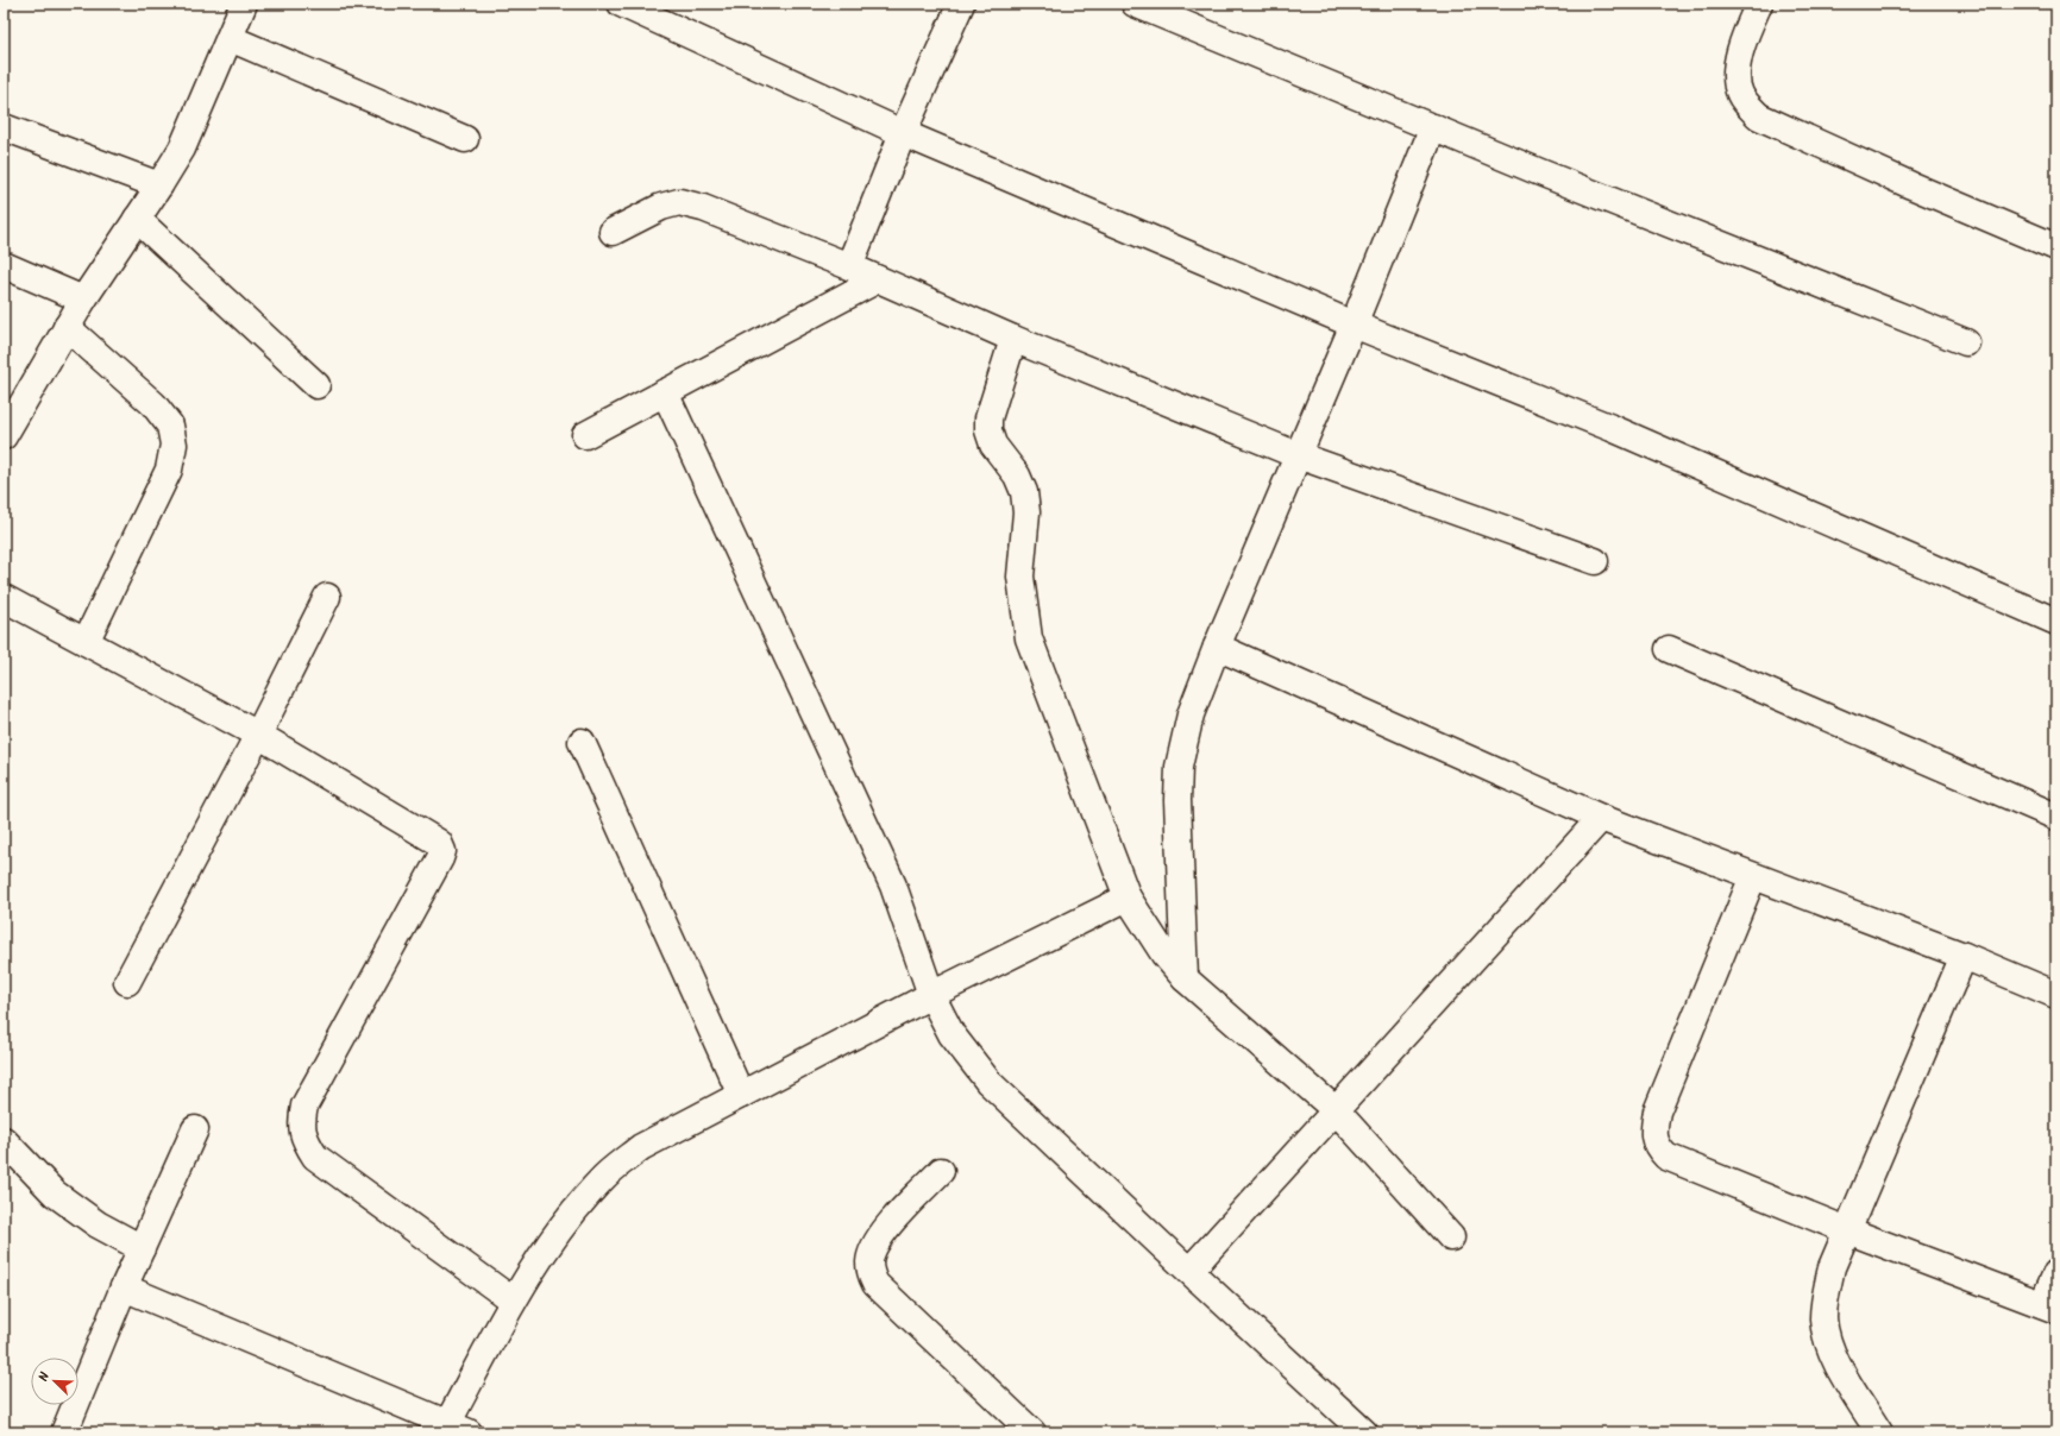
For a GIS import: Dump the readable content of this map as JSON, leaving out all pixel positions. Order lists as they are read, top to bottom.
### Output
{
  "north": "top left"
}
